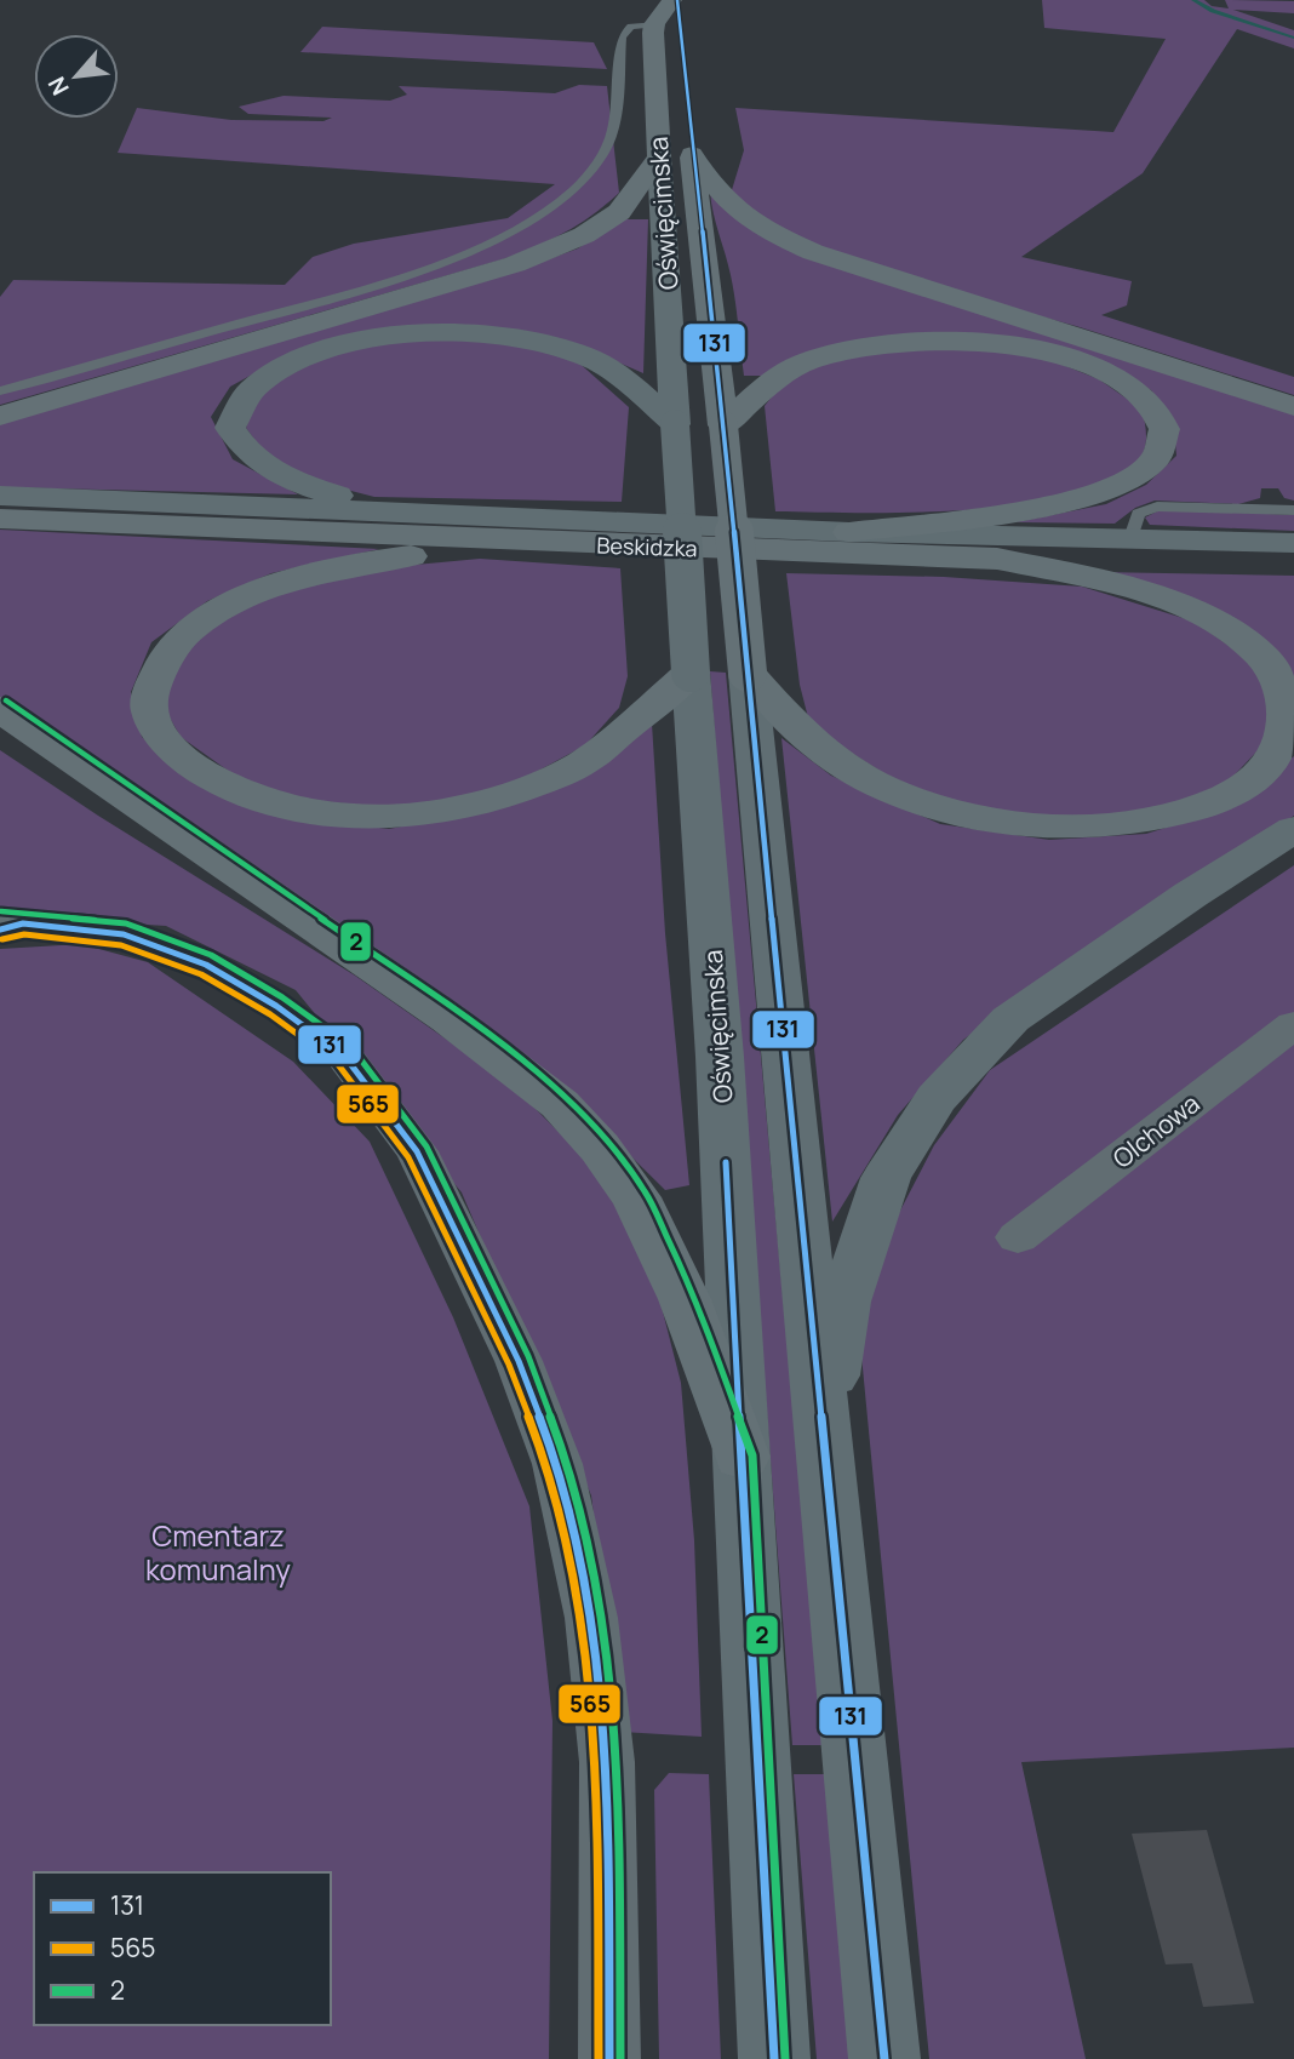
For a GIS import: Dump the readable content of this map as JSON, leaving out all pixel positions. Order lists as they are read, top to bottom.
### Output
{
  "streets": {
    "highway": ["Oświęcimska", "Beskidzka"],
    "street": ["Olchowa"]
  },
  "parks": ["Cmentarz komunalny"],
  "lines": ["transit line 131", "transit line 2", "transit line 565"],
  "legend": ["131", "565", "2"],
  "north": "bottom left"
}
